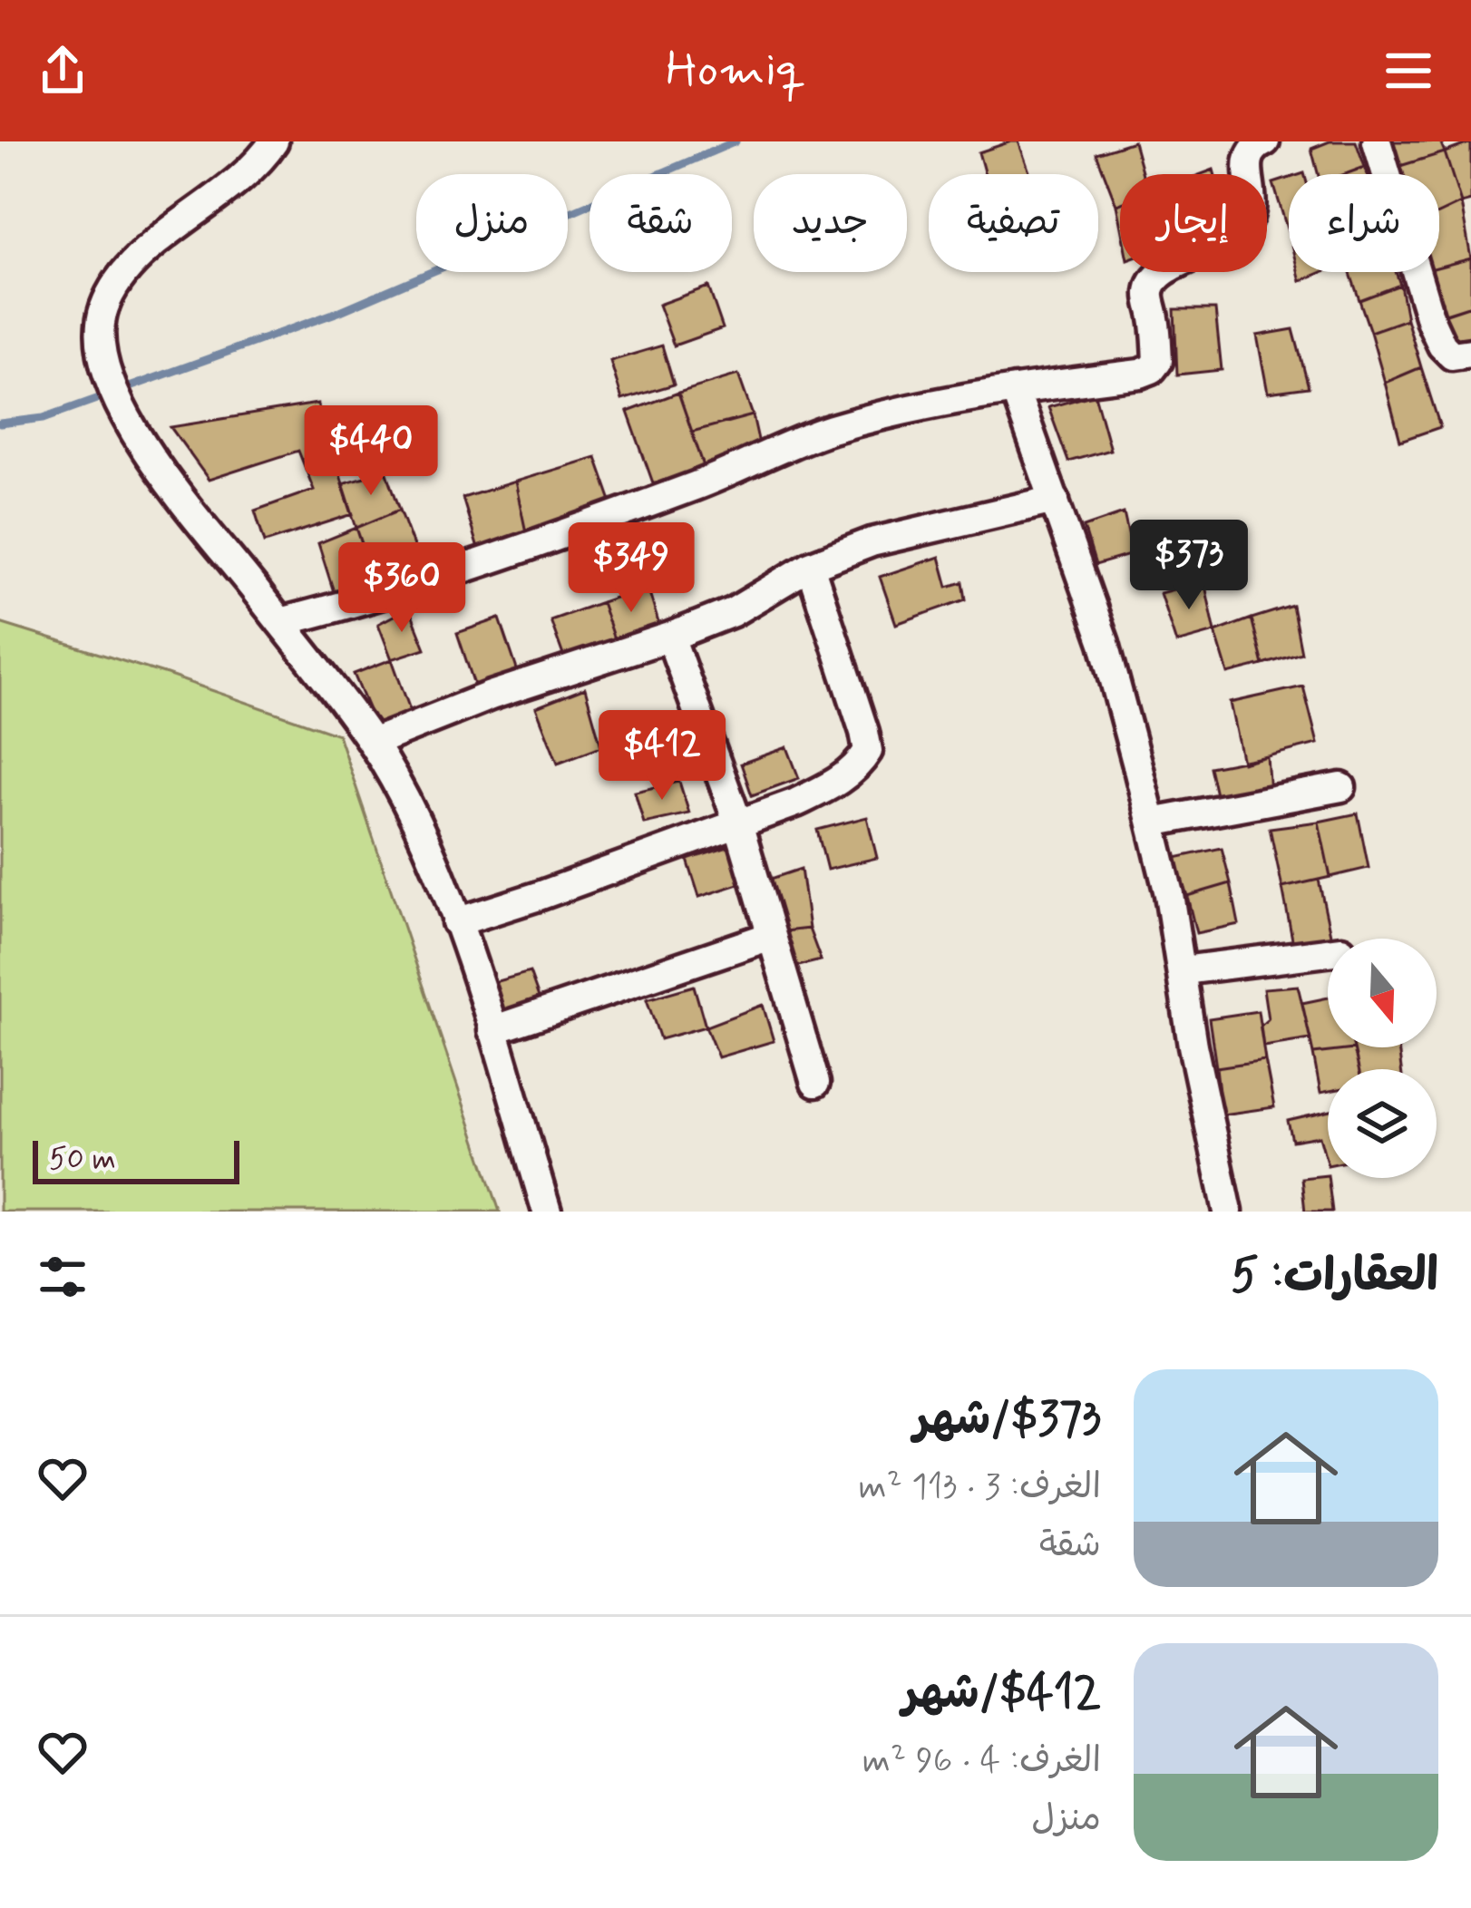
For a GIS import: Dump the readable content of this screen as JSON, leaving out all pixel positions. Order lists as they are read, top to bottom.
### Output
{
  "scale_bar": "50 m",
  "north": "bottom",
  "page": {
    "header": "Homiq",
    "chip": [
      "شراء",
      "إيجار",
      "تصفية",
      "جديد",
      "شقة",
      "منزل"
    ],
    "price": [
      "$440",
      "$373",
      "$349",
      "$360",
      "$412"
    ],
    "scale": "50 m",
    "heading": "العقارات: 5",
    "list": [
      {
        "name": "$373/شهر",
        "note": "الغرف: 3 · 113 m² · شقة"
      },
      {
        "name": "$412/شهر",
        "note": "الغرف: 4 · 96 m² · منزل"
      }
    ]
  }
}
